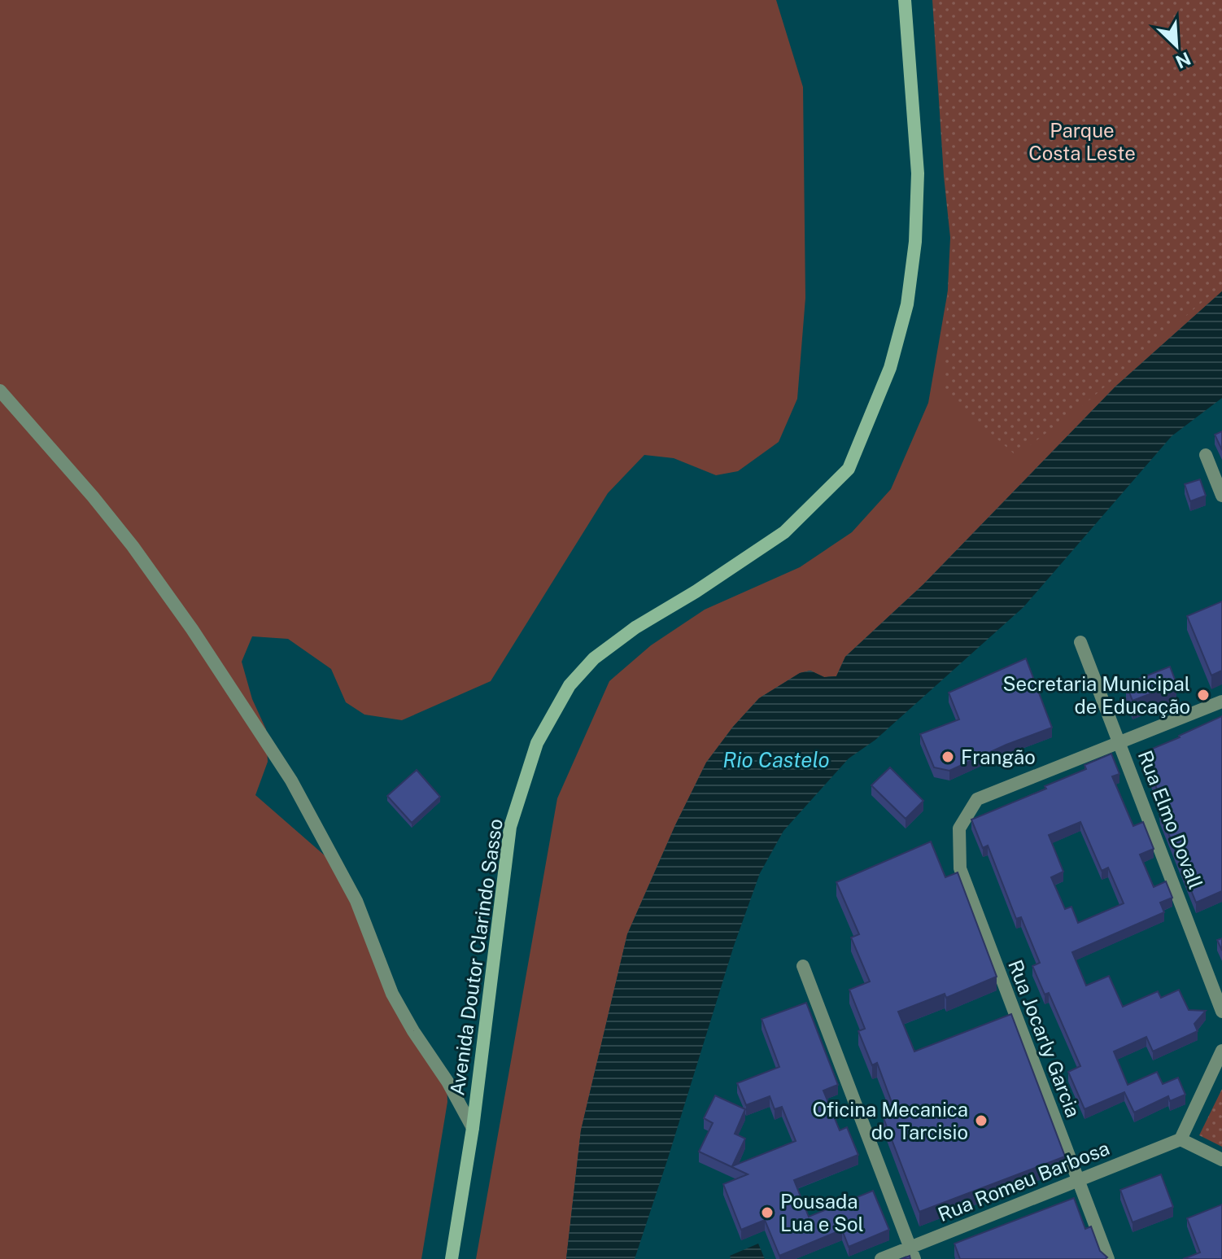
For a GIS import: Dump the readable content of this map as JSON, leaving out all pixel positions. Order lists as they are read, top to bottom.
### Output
{
  "streets": {
    "main road": ["Avenida Doutor Clarindo Sasso"],
    "street": ["Rua Elmo Dovall", "Rua Jocarly Garcia", "Rua Romeu Barbosa"]
  },
  "crossings": [
    ["Rua Elmo Dovall", "Rua Jocarly Garcia"],
    ["Rua Jocarly Garcia", "Rua Romeu Barbosa"]
  ],
  "water": ["Rio Castelo"],
  "parks": ["Parque Costa Leste"],
  "places": [
    "Secretaria Municipal de Educação",
    "Frangão",
    "Oficina Mecanica do Tarcisio",
    "Pousada Lua e Sol"
  ],
  "north": "bottom right"
}
